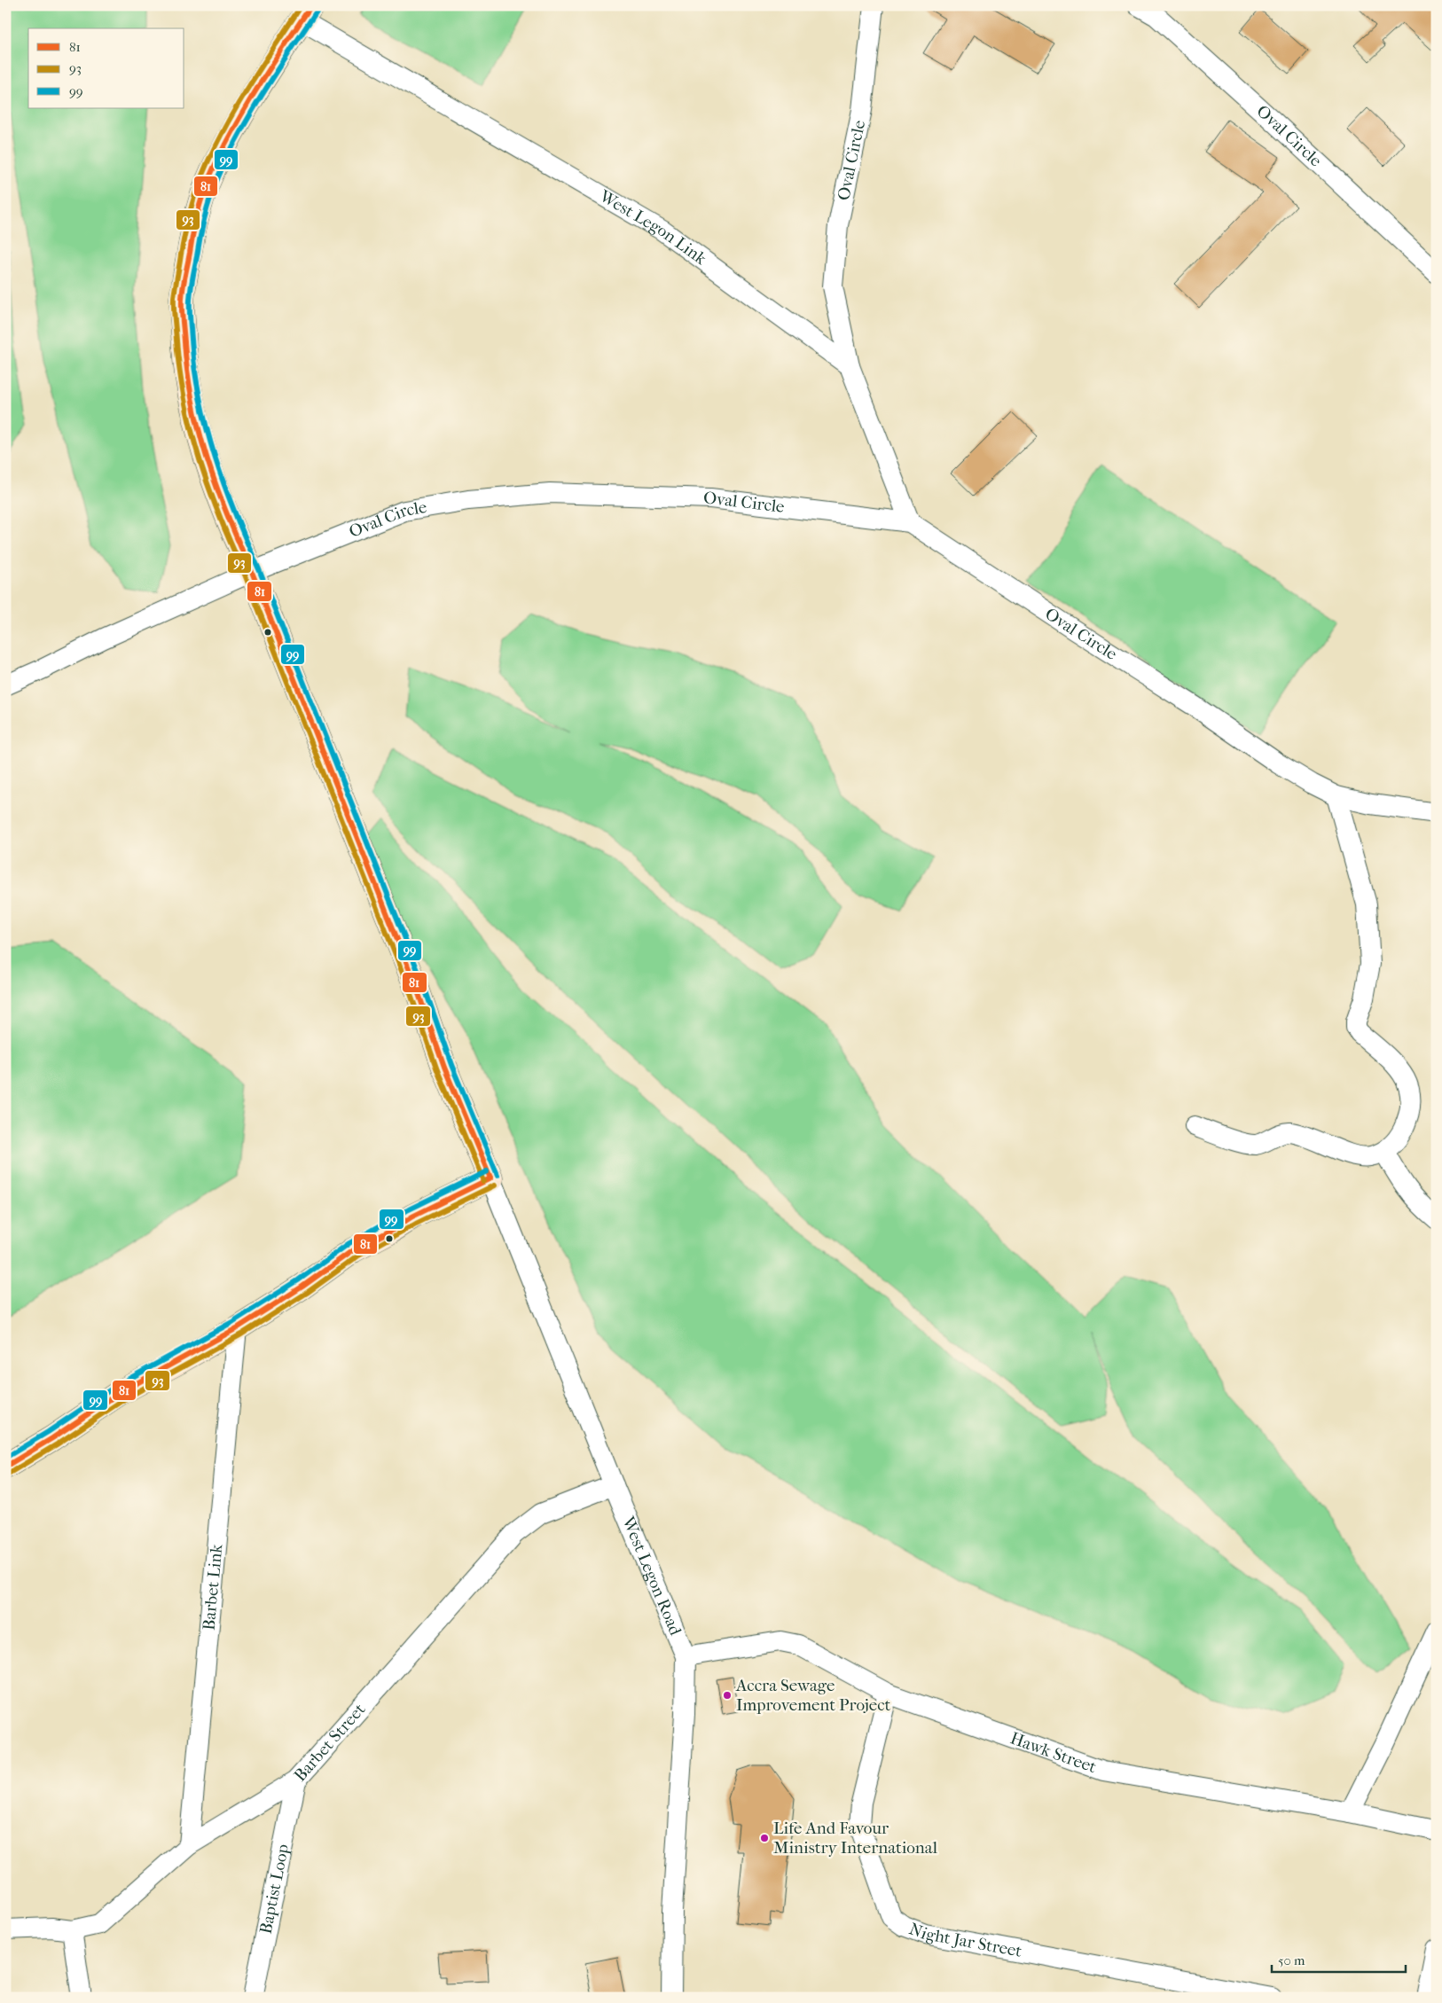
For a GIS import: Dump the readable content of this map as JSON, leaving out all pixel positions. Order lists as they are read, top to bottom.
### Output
{
  "streets": {
    "street": [
      "Oval Circle",
      "West Legon Link",
      "West Legon Road",
      "Barbet Link",
      "Barbet Street",
      "Hawk Street",
      "Baptist Loop",
      "Night Jar Street"
    ]
  },
  "crossings": [
    ["Oval Circle", "West Legon Link"],
    ["West Legon Road", "Barbet Street"],
    ["West Legon Road", "Hawk Street"],
    ["Barbet Link", "Barbet Street"],
    ["Barbet Street", "Baptist Loop"],
    ["Hawk Street", "Night Jar Street"]
  ],
  "places": ["Accra Sewage Improvement Project", "Life And Favour Ministry International"],
  "lines": ["transit line 81", "transit line 93", "transit line 99"],
  "legend": ["81", "93", "99"],
  "scale_bar": "50 m"
}
